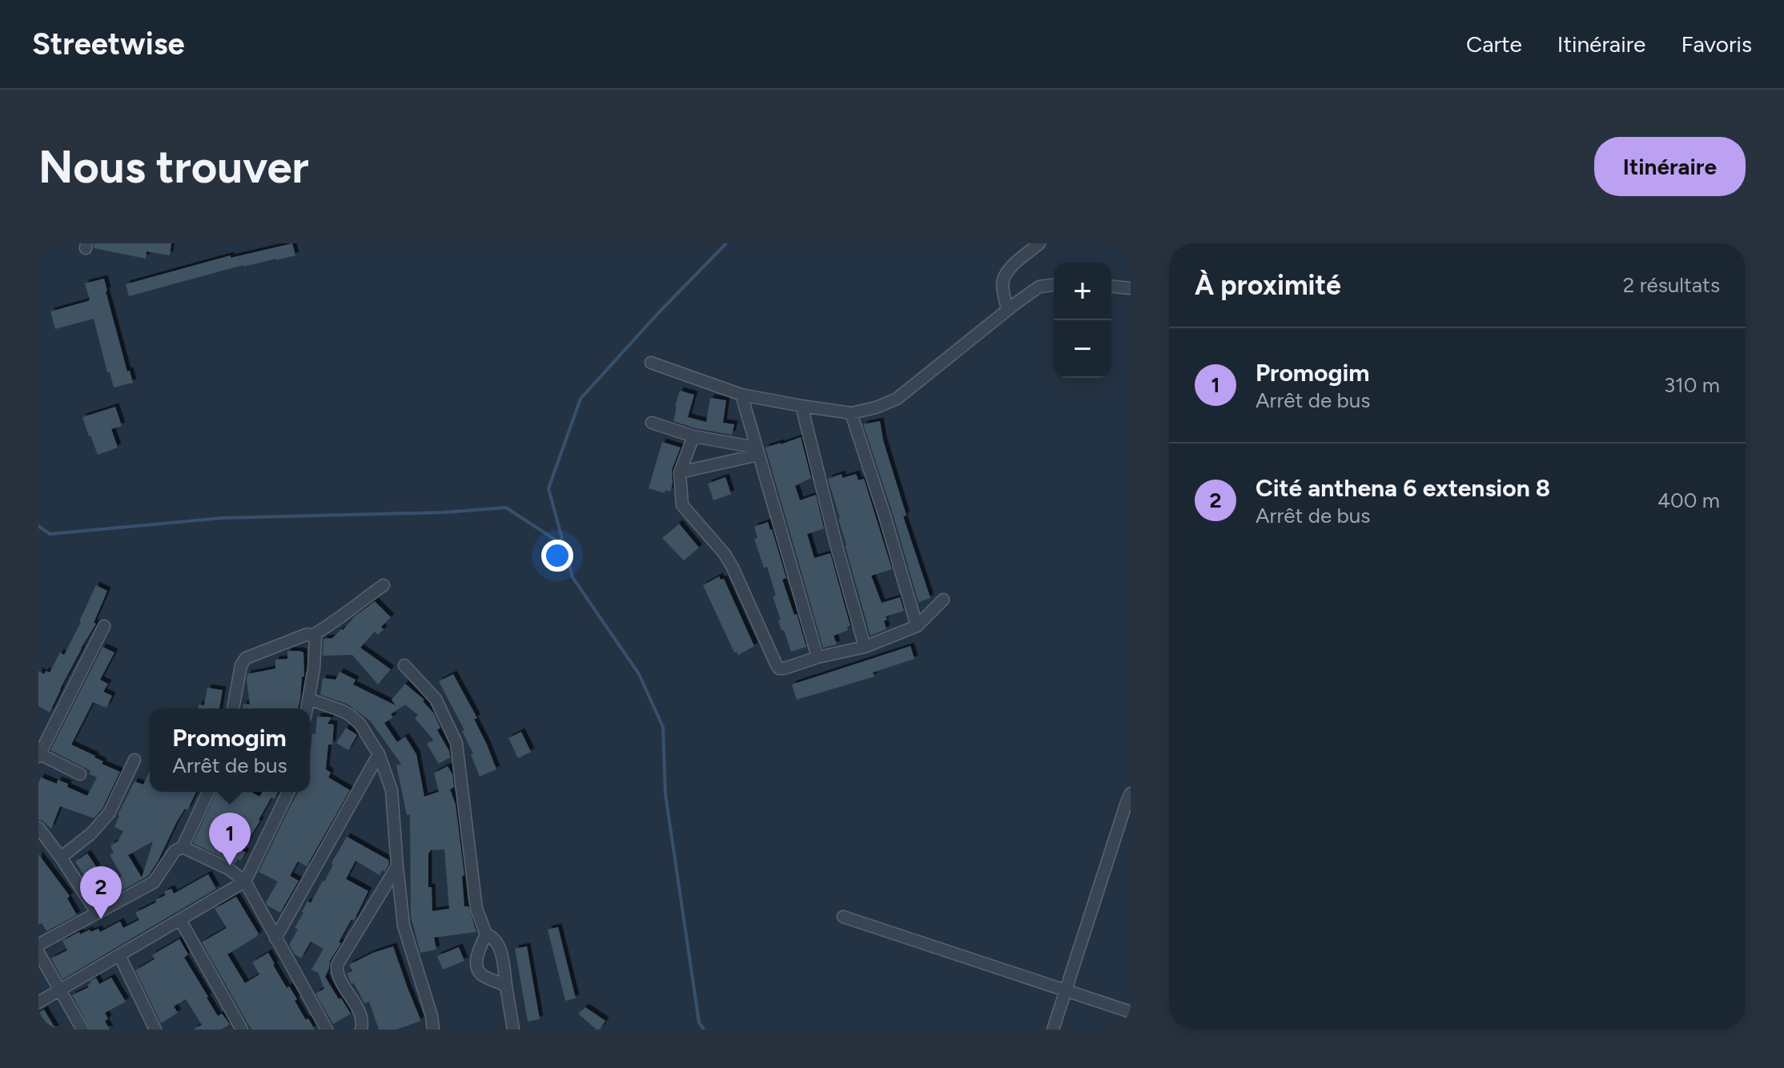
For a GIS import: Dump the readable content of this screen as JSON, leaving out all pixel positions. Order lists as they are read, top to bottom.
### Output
{
  "page": {
    "header": "Streetwise",
    "nav": ["Carte", "Itinéraire", "Favoris"],
    "buttons": "Itinéraire",
    "title": "Nous trouver",
    "heading": ["À proximité", "2 résultats"],
    "map_buttons": ["+", "−"],
    "list": [
      {
        "mark": "1",
        "name": "Promogim",
        "note": "Arrêt de bus",
        "value": "310 m"
      },
      {
        "mark": "2",
        "name": "Cité anthena 6 extension 8",
        "note": "Arrêt de bus",
        "value": "400 m"
      }
    ],
    "popup": ["Promogim", "Arrêt de bus"],
    "pins": ["1", "2"]
  }
}
